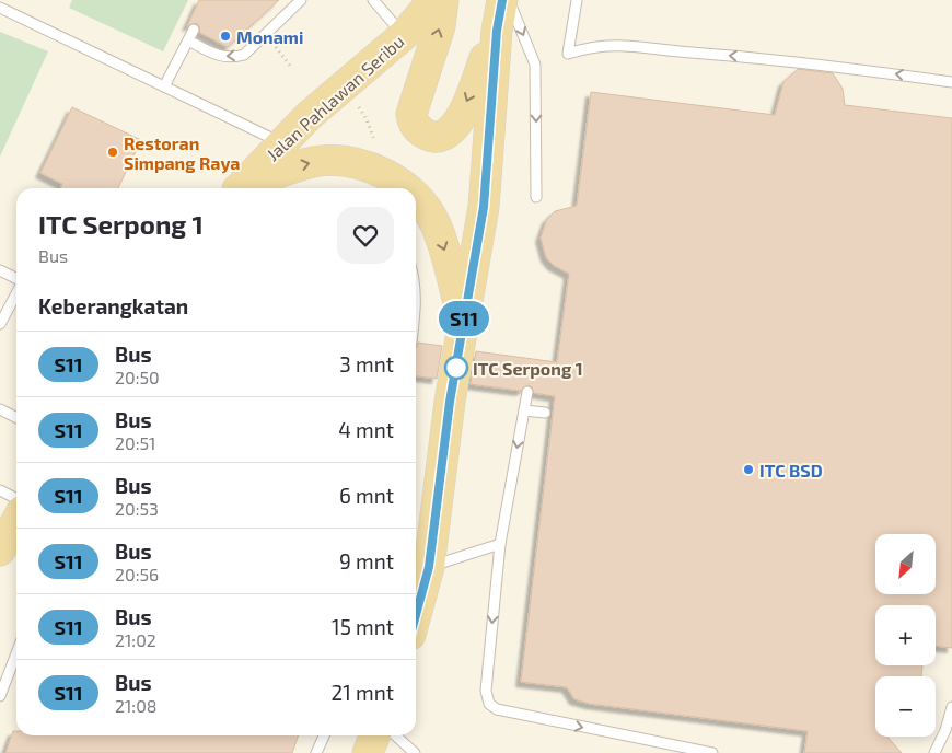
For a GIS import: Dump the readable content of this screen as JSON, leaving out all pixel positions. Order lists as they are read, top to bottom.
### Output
{
  "streets": {
    "main road": ["Jalan Pahlawan Seribu"]
  },
  "places": [
    "Monami",
    "Restoran Simpang Raya",
    "ITC Serpong 1",
    "ITC BSD"
  ],
  "lines": ["bus line S11"],
  "north": "bottom left",
  "page": {
    "on_map": "S11",
    "heading": [
      ["ITC Serpong 1", "Bus"],
      "Keberangkatan"
    ],
    "list": [
      {
        "mark": "S11",
        "name": "Bus",
        "note": "20:50",
        "value": "3 mnt"
      },
      {
        "mark": "S11",
        "name": "Bus",
        "note": "20:51",
        "value": "4 mnt"
      },
      {
        "mark": "S11",
        "name": "Bus",
        "note": "20:53",
        "value": "6 mnt"
      },
      {
        "mark": "S11",
        "name": "Bus",
        "note": "20:56",
        "value": "9 mnt"
      },
      {
        "mark": "S11",
        "name": "Bus",
        "note": "21:02",
        "value": "15 mnt"
      },
      {
        "mark": "S11",
        "name": "Bus",
        "note": "21:08",
        "value": "21 mnt"
      }
    ],
    "map_buttons": ["+", "−"]
  }
}
